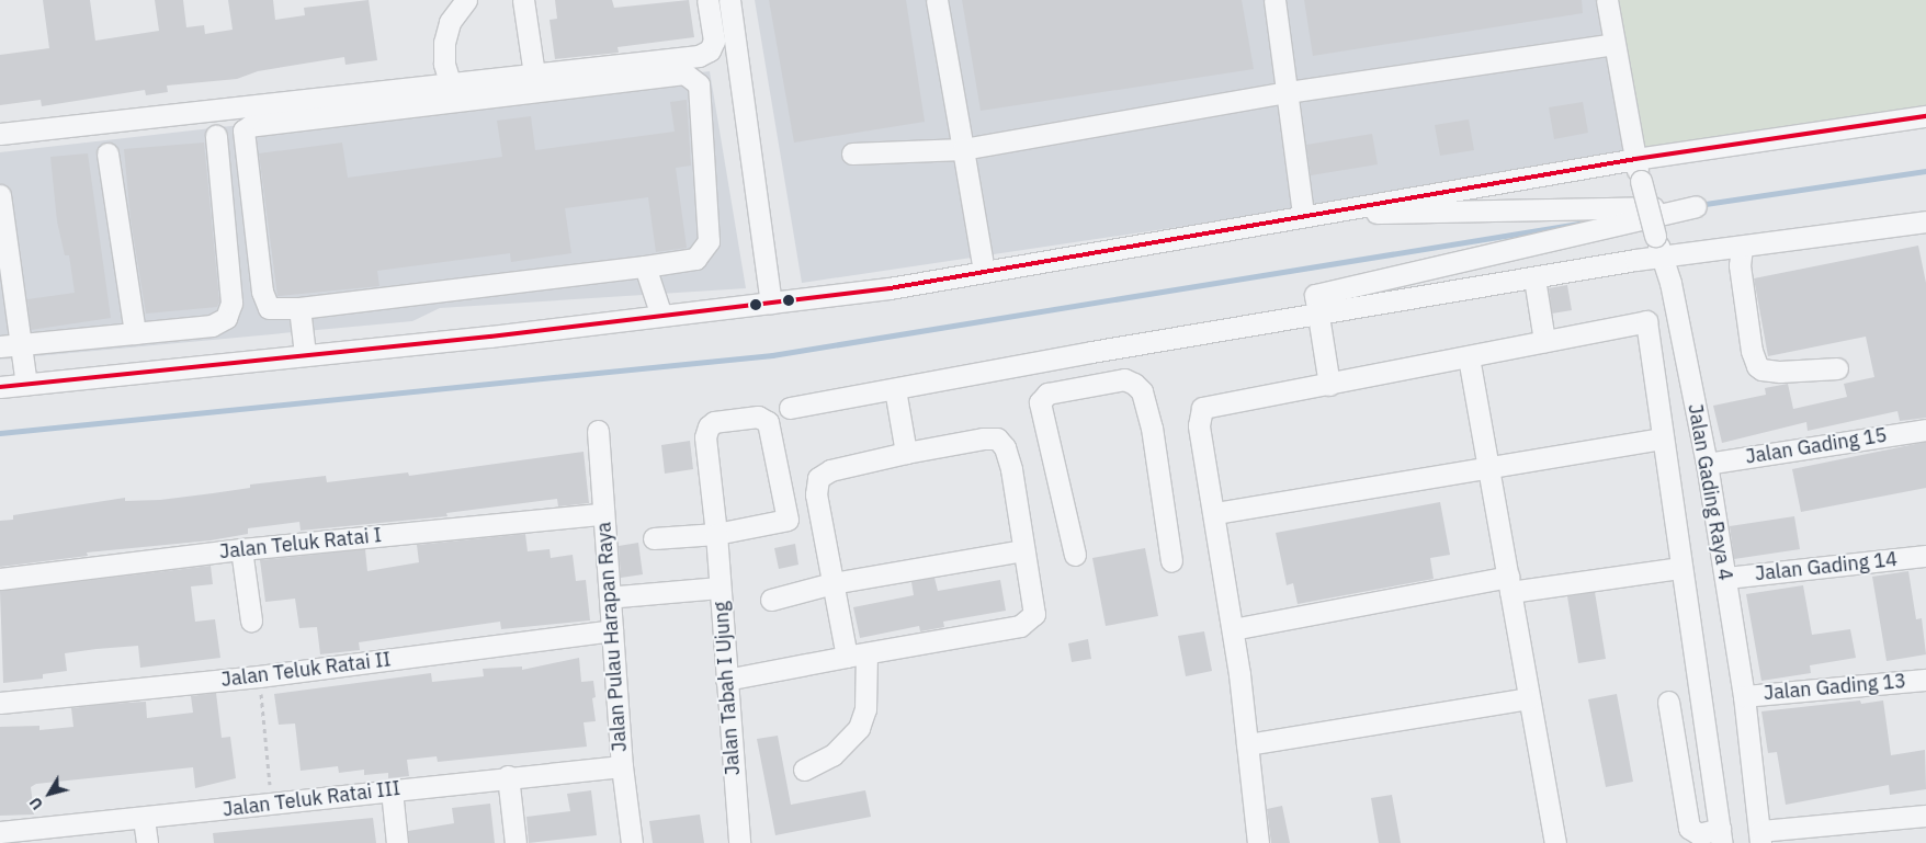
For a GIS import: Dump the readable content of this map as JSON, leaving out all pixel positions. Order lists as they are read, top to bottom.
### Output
{
  "streets": {
    "street": [
      "Jalan Gading 15",
      "Jalan Gading Raya 4",
      "Jalan Teluk Ratai I",
      "Jalan Gading 14",
      "Jalan Pulau Harapan Raya",
      "Jalan Teluk Ratai II",
      "Jalan Gading 13",
      "Jalan Tabah I Ujung",
      "Jalan Teluk Ratai III"
    ]
  },
  "crossings": [
    ["Jalan Gading 15", "Jalan Gading Raya 4"],
    ["Jalan Gading Raya 4", "Jalan Gading 14"],
    ["Jalan Gading Raya 4", "Jalan Gading 13"],
    ["Jalan Teluk Ratai I", "Jalan Pulau Harapan Raya"],
    ["Jalan Pulau Harapan Raya", "Jalan Teluk Ratai II"],
    ["Jalan Pulau Harapan Raya", "Jalan Teluk Ratai III"]
  ],
  "north": "bottom left"
}
